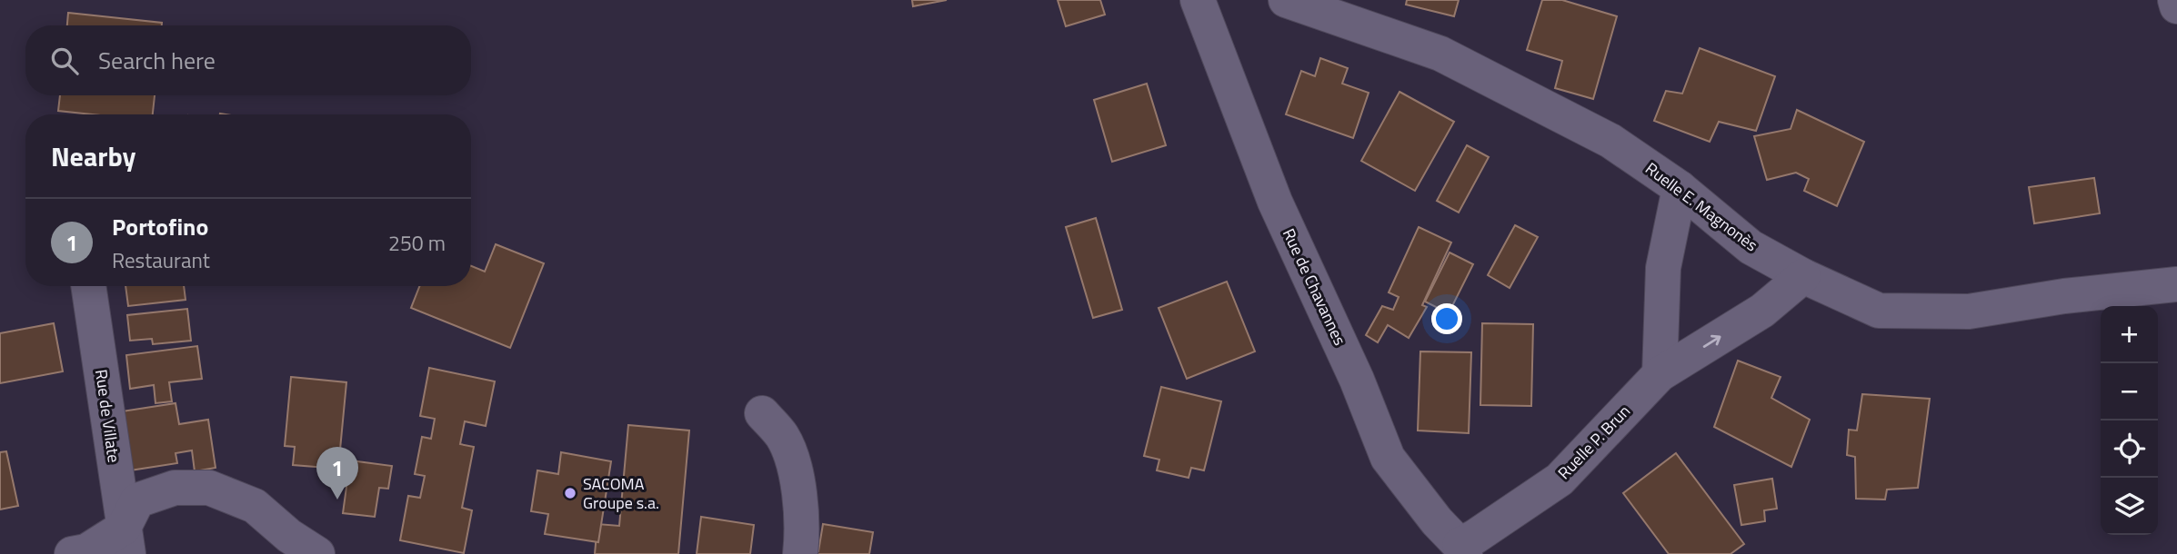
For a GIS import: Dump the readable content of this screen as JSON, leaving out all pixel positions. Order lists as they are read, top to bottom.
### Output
{
  "streets": {
    "street": [
      "Ruelle E. Magnonès",
      "Rue de Chavannes",
      "Rue de Villate",
      "Ruelle P. Brun"
    ]
  },
  "crossings": [
    ["Ruelle E. Magnonès", "Ruelle P. Brun"],
    ["Rue de Chavannes", "Ruelle P. Brun"]
  ],
  "one_way": ["Ruelle P. Brun"],
  "places": ["SACOMA Groupe s.a."],
  "page": {
    "search": "Search here",
    "heading": "Nearby",
    "list": [
      {
        "mark": "1",
        "name": "Portofino",
        "note": "Restaurant",
        "value": "250 m"
      }
    ],
    "map_buttons": ["+", "−"],
    "pins": "1"
  }
}
